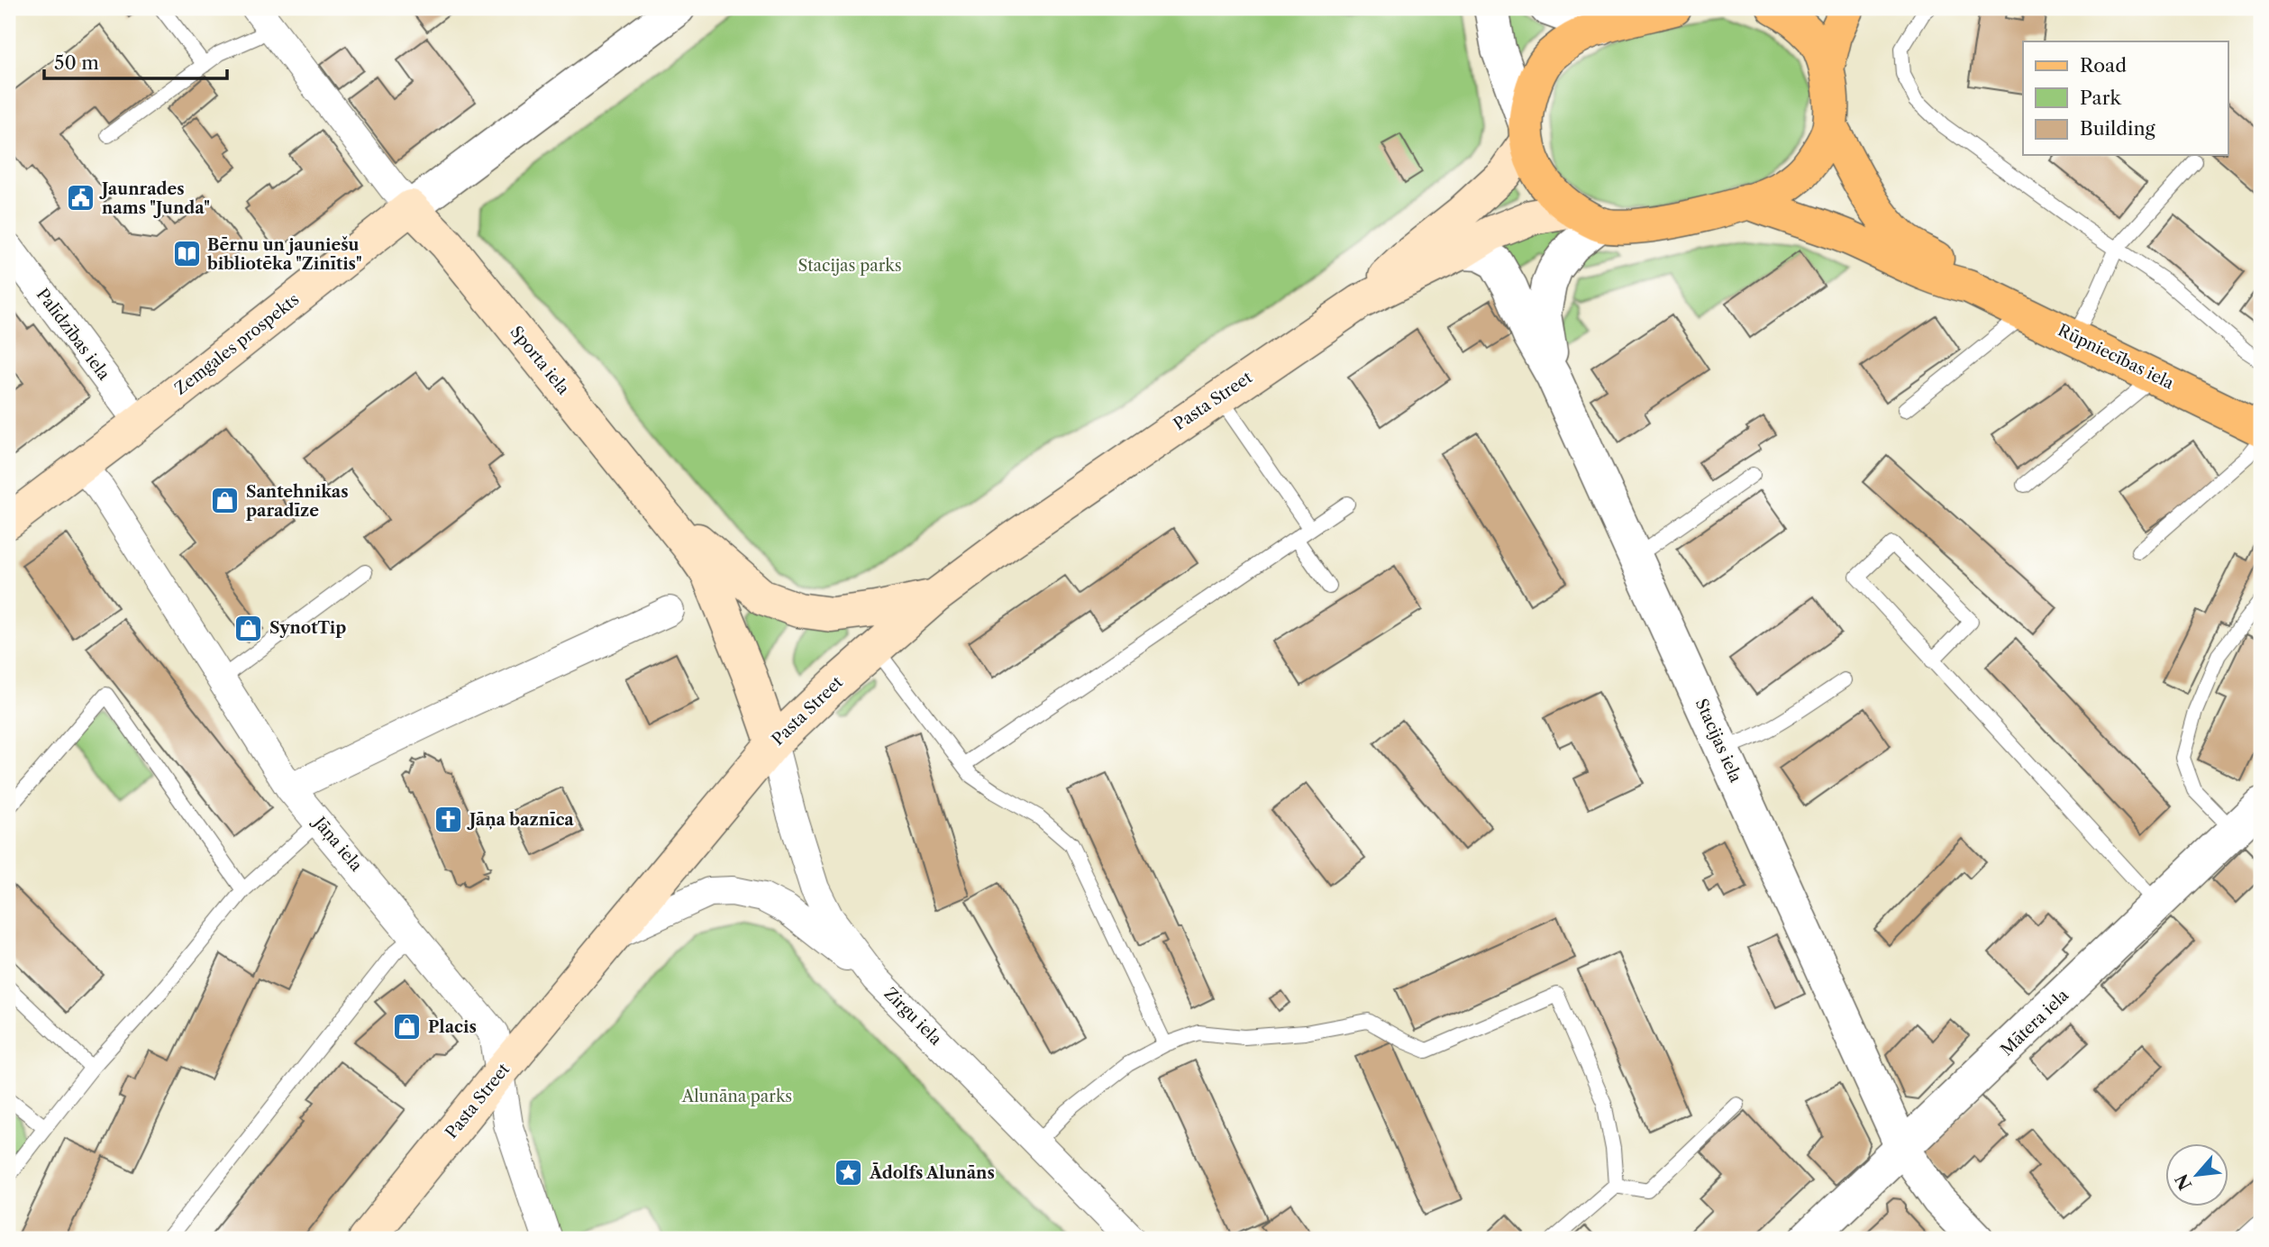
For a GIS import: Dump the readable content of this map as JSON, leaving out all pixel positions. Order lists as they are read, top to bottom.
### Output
{
  "streets": {
    "main road": [
      "Zemgales prospekts",
      "Rūpniecības iela",
      "Sporta iela",
      "Pasta Street"
    ],
    "street": [
      "Palīdzības iela",
      "Stacijas iela",
      "Jāņa iela",
      "Zirgu iela",
      "Mātera iela"
    ]
  },
  "crossings": [
    ["Palīdzības iela", "Zemgales prospekts"],
    ["Zemgales prospekts", "Sporta iela"],
    ["Zemgales prospekts", "Jāņa iela"],
    ["Rūpniecības iela", "Pasta Street"],
    ["Sporta iela", "Pasta Street"],
    ["Sporta iela", "Zirgu iela"],
    ["Pasta Street", "Stacijas iela"],
    ["Pasta Street", "Jāņa iela"],
    ["Pasta Street", "Zirgu iela"],
    ["Stacijas iela", "Mātera iela"]
  ],
  "parks": ["Stacijas parks", "Alunāna parks"],
  "places": {
    "public building": ["Jaunrades nams \"Junda\""],
    "library": ["Bērnu un jauniešu bibliotēka \"Zinītis\""],
    "shop": ["Santehnikas paradīze", "SynotTip", "Placis"],
    "church": ["Jāņa baznīca"],
    "place": ["Ādolfs Alunāns"]
  },
  "legend": ["Road", "Park", "Building"],
  "scale_bar": "50 m",
  "north": "bottom left"
}
